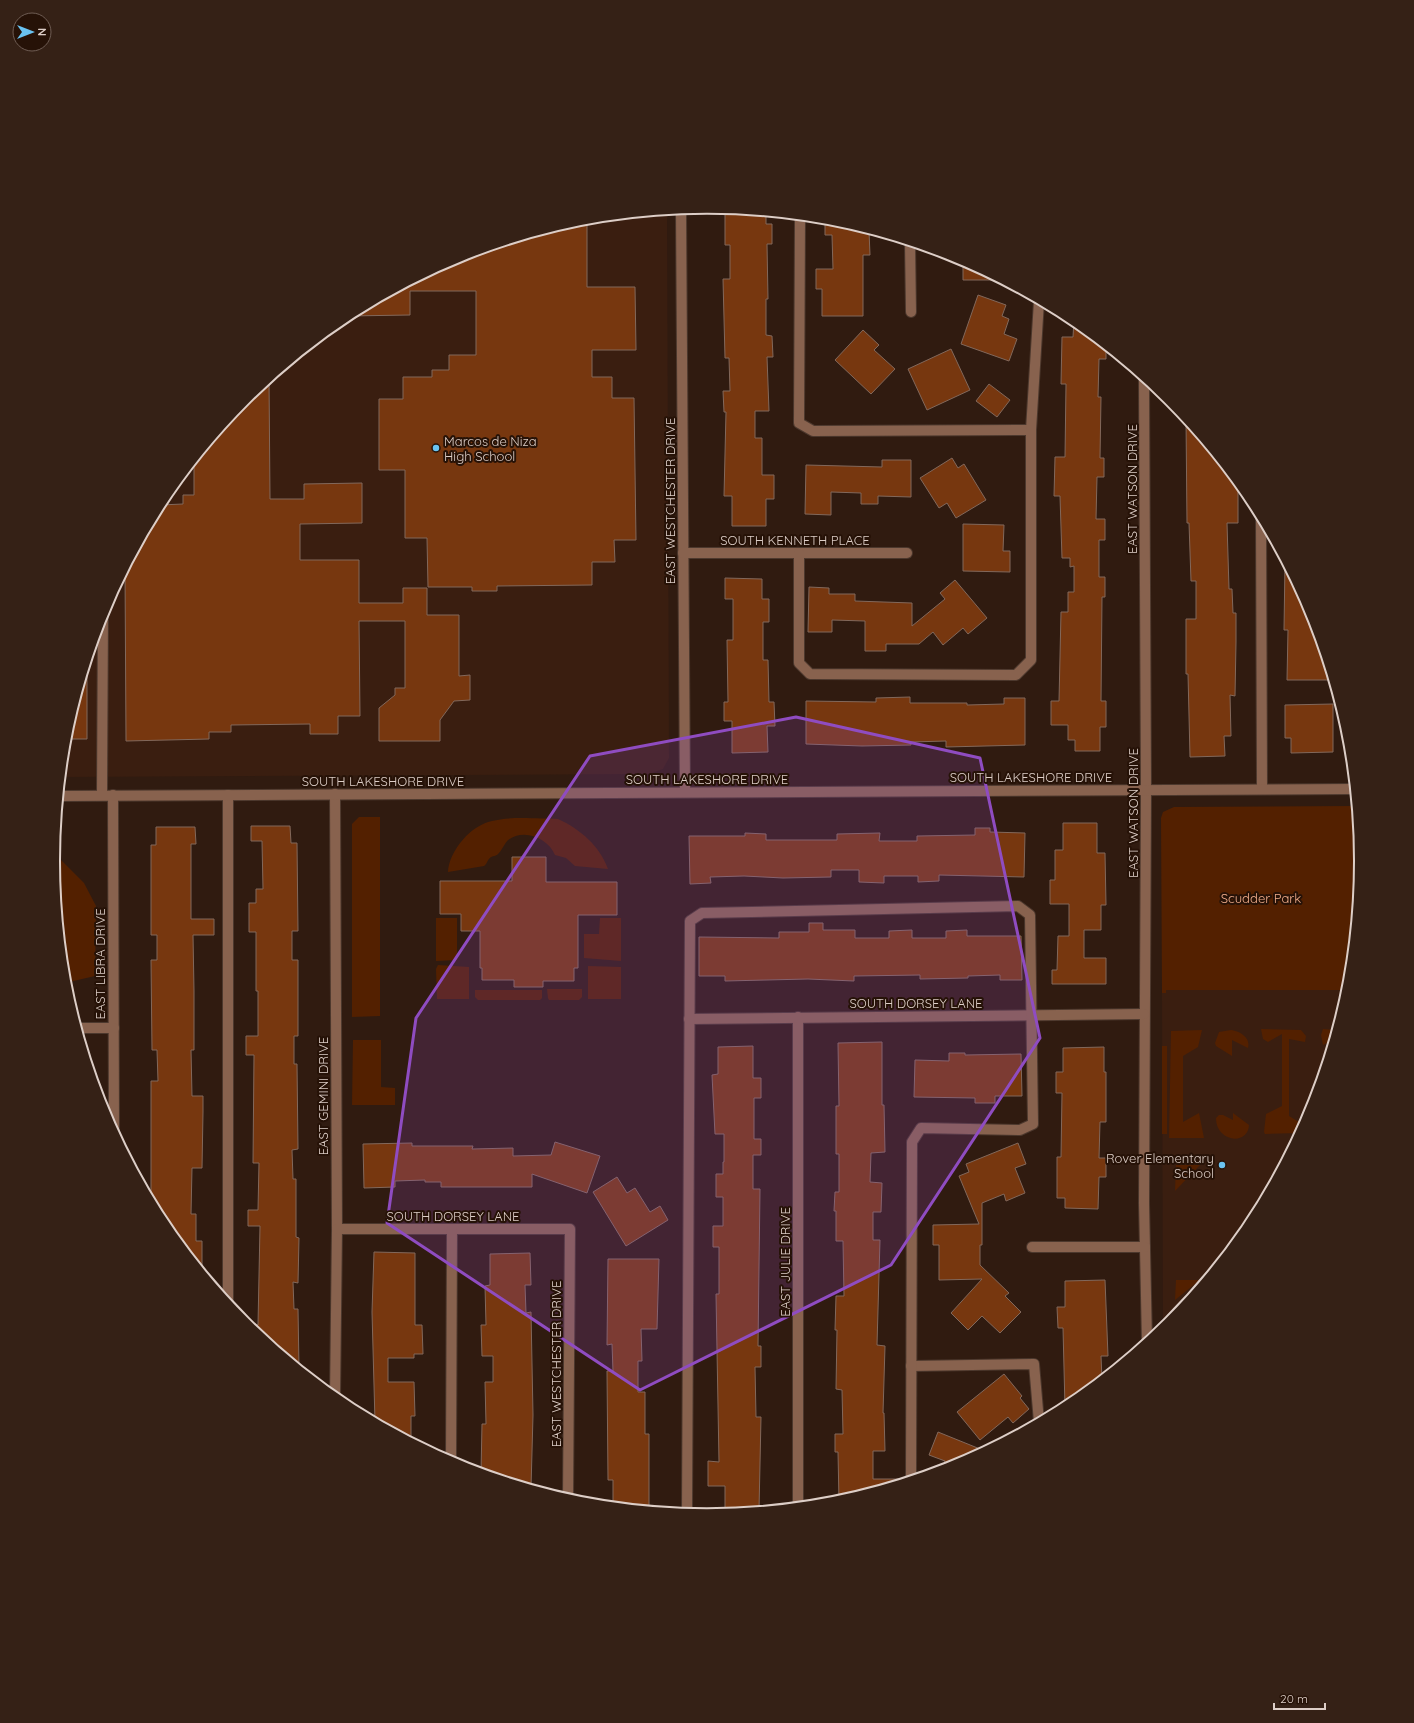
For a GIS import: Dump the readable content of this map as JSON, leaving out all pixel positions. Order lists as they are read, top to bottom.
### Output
{
  "streets": {
    "street": [
      "EAST WATSON DRIVE",
      "EAST WESTCHESTER DRIVE",
      "SOUTH KENNETH PLACE",
      "SOUTH LAKESHORE DRIVE",
      "EAST LIBRA DRIVE",
      "SOUTH DORSEY LANE",
      "EAST GEMINI DRIVE",
      "EAST JULIE DRIVE"
    ]
  },
  "crossings": [
    ["EAST WATSON DRIVE", "SOUTH LAKESHORE DRIVE"],
    ["EAST WATSON DRIVE", "SOUTH DORSEY LANE"],
    ["EAST WESTCHESTER DRIVE", "SOUTH KENNETH PLACE"],
    ["EAST WESTCHESTER DRIVE", "SOUTH LAKESHORE DRIVE"],
    ["EAST WESTCHESTER DRIVE", "SOUTH DORSEY LANE"],
    ["SOUTH LAKESHORE DRIVE", "EAST LIBRA DRIVE"],
    ["SOUTH LAKESHORE DRIVE", "EAST GEMINI DRIVE"],
    ["SOUTH DORSEY LANE", "EAST GEMINI DRIVE"],
    ["SOUTH DORSEY LANE", "EAST JULIE DRIVE"]
  ],
  "parks": ["Scudder Park"],
  "places": ["Marcos de Niza High School", "Rover Elementary School"],
  "scale_bar": "20 m",
  "north": "right"
}
